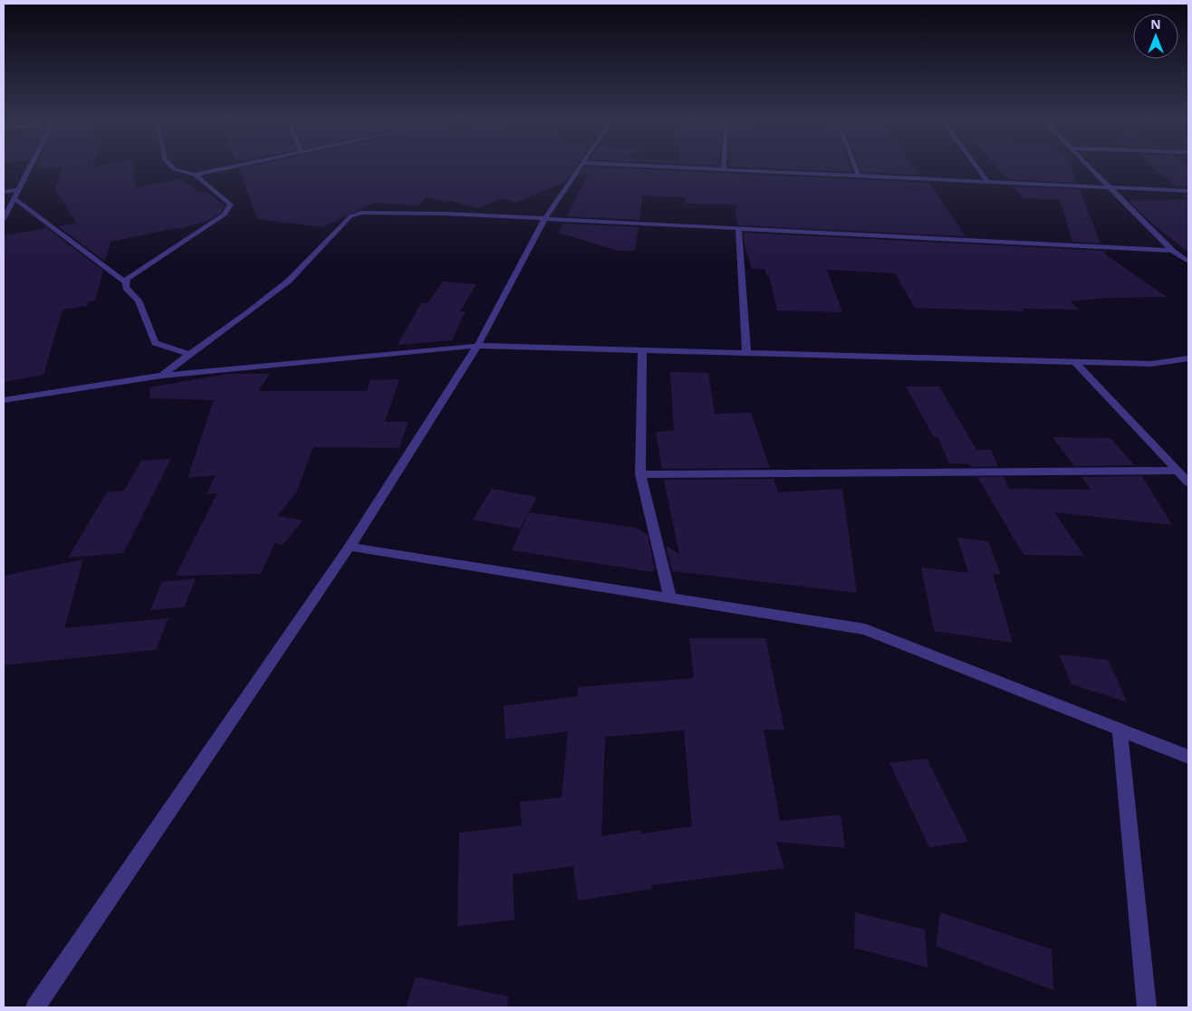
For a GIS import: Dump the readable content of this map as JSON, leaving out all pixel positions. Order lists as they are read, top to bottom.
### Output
{
  "north": "top"
}
